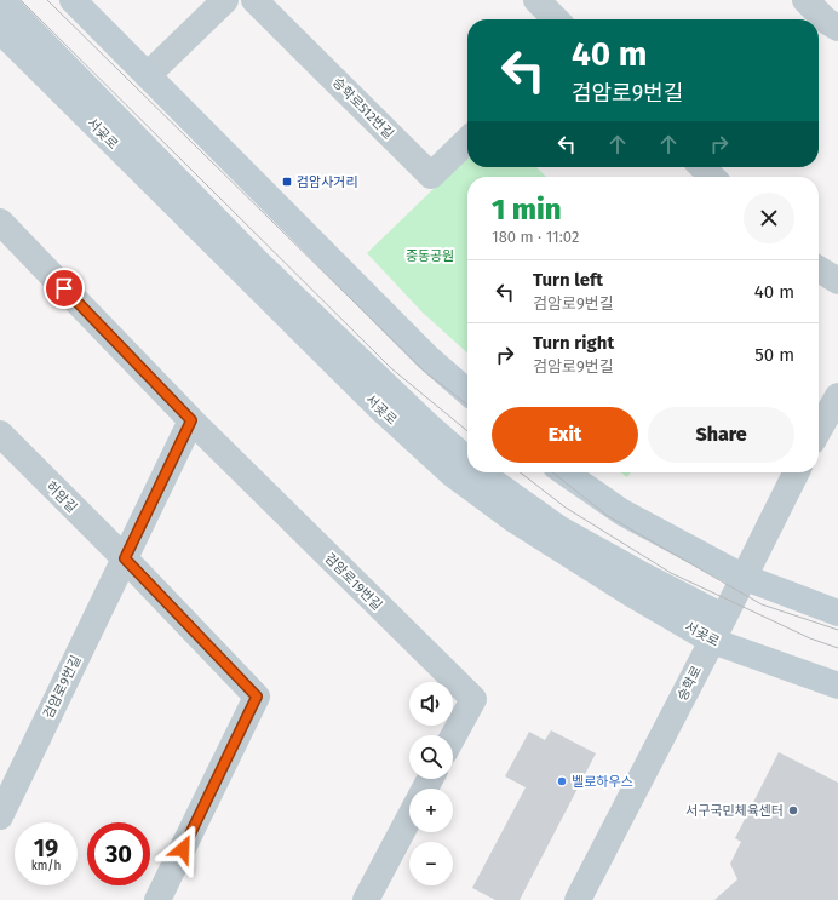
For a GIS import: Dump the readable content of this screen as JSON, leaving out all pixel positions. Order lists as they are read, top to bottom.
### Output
{
  "streets": {
    "main road": ["서곶로"],
    "street": [
      "승학로512번길",
      "허암길",
      "검암로19번길",
      "승학로",
      "검암로9번길"
    ]
  },
  "crossings": [
    ["서곶로", "승학로"],
    ["허암길", "검암로9번길"],
    ["검암로19번길", "검암로9번길"]
  ],
  "parks": ["중동공원"],
  "places": {
    "transit": ["검암사거리"],
    "other": ["벨로하우스", "서구국민체육센터"]
  },
  "page": {
    "turn": ["40 m", "검암로9번길"],
    "heading": ["1 min", "180 m · 11:02"],
    "list": [
      {
        "name": "Turn left",
        "note": "검암로9번길",
        "value": "40 m"
      },
      {
        "name": "Turn right",
        "note": "검암로9번길",
        "value": "50 m"
      }
    ],
    "buttons": ["Exit", "Share"],
    "map_buttons": ["+", "−"],
    "speed": "19 km/h",
    "limit": "30"
  }
}
